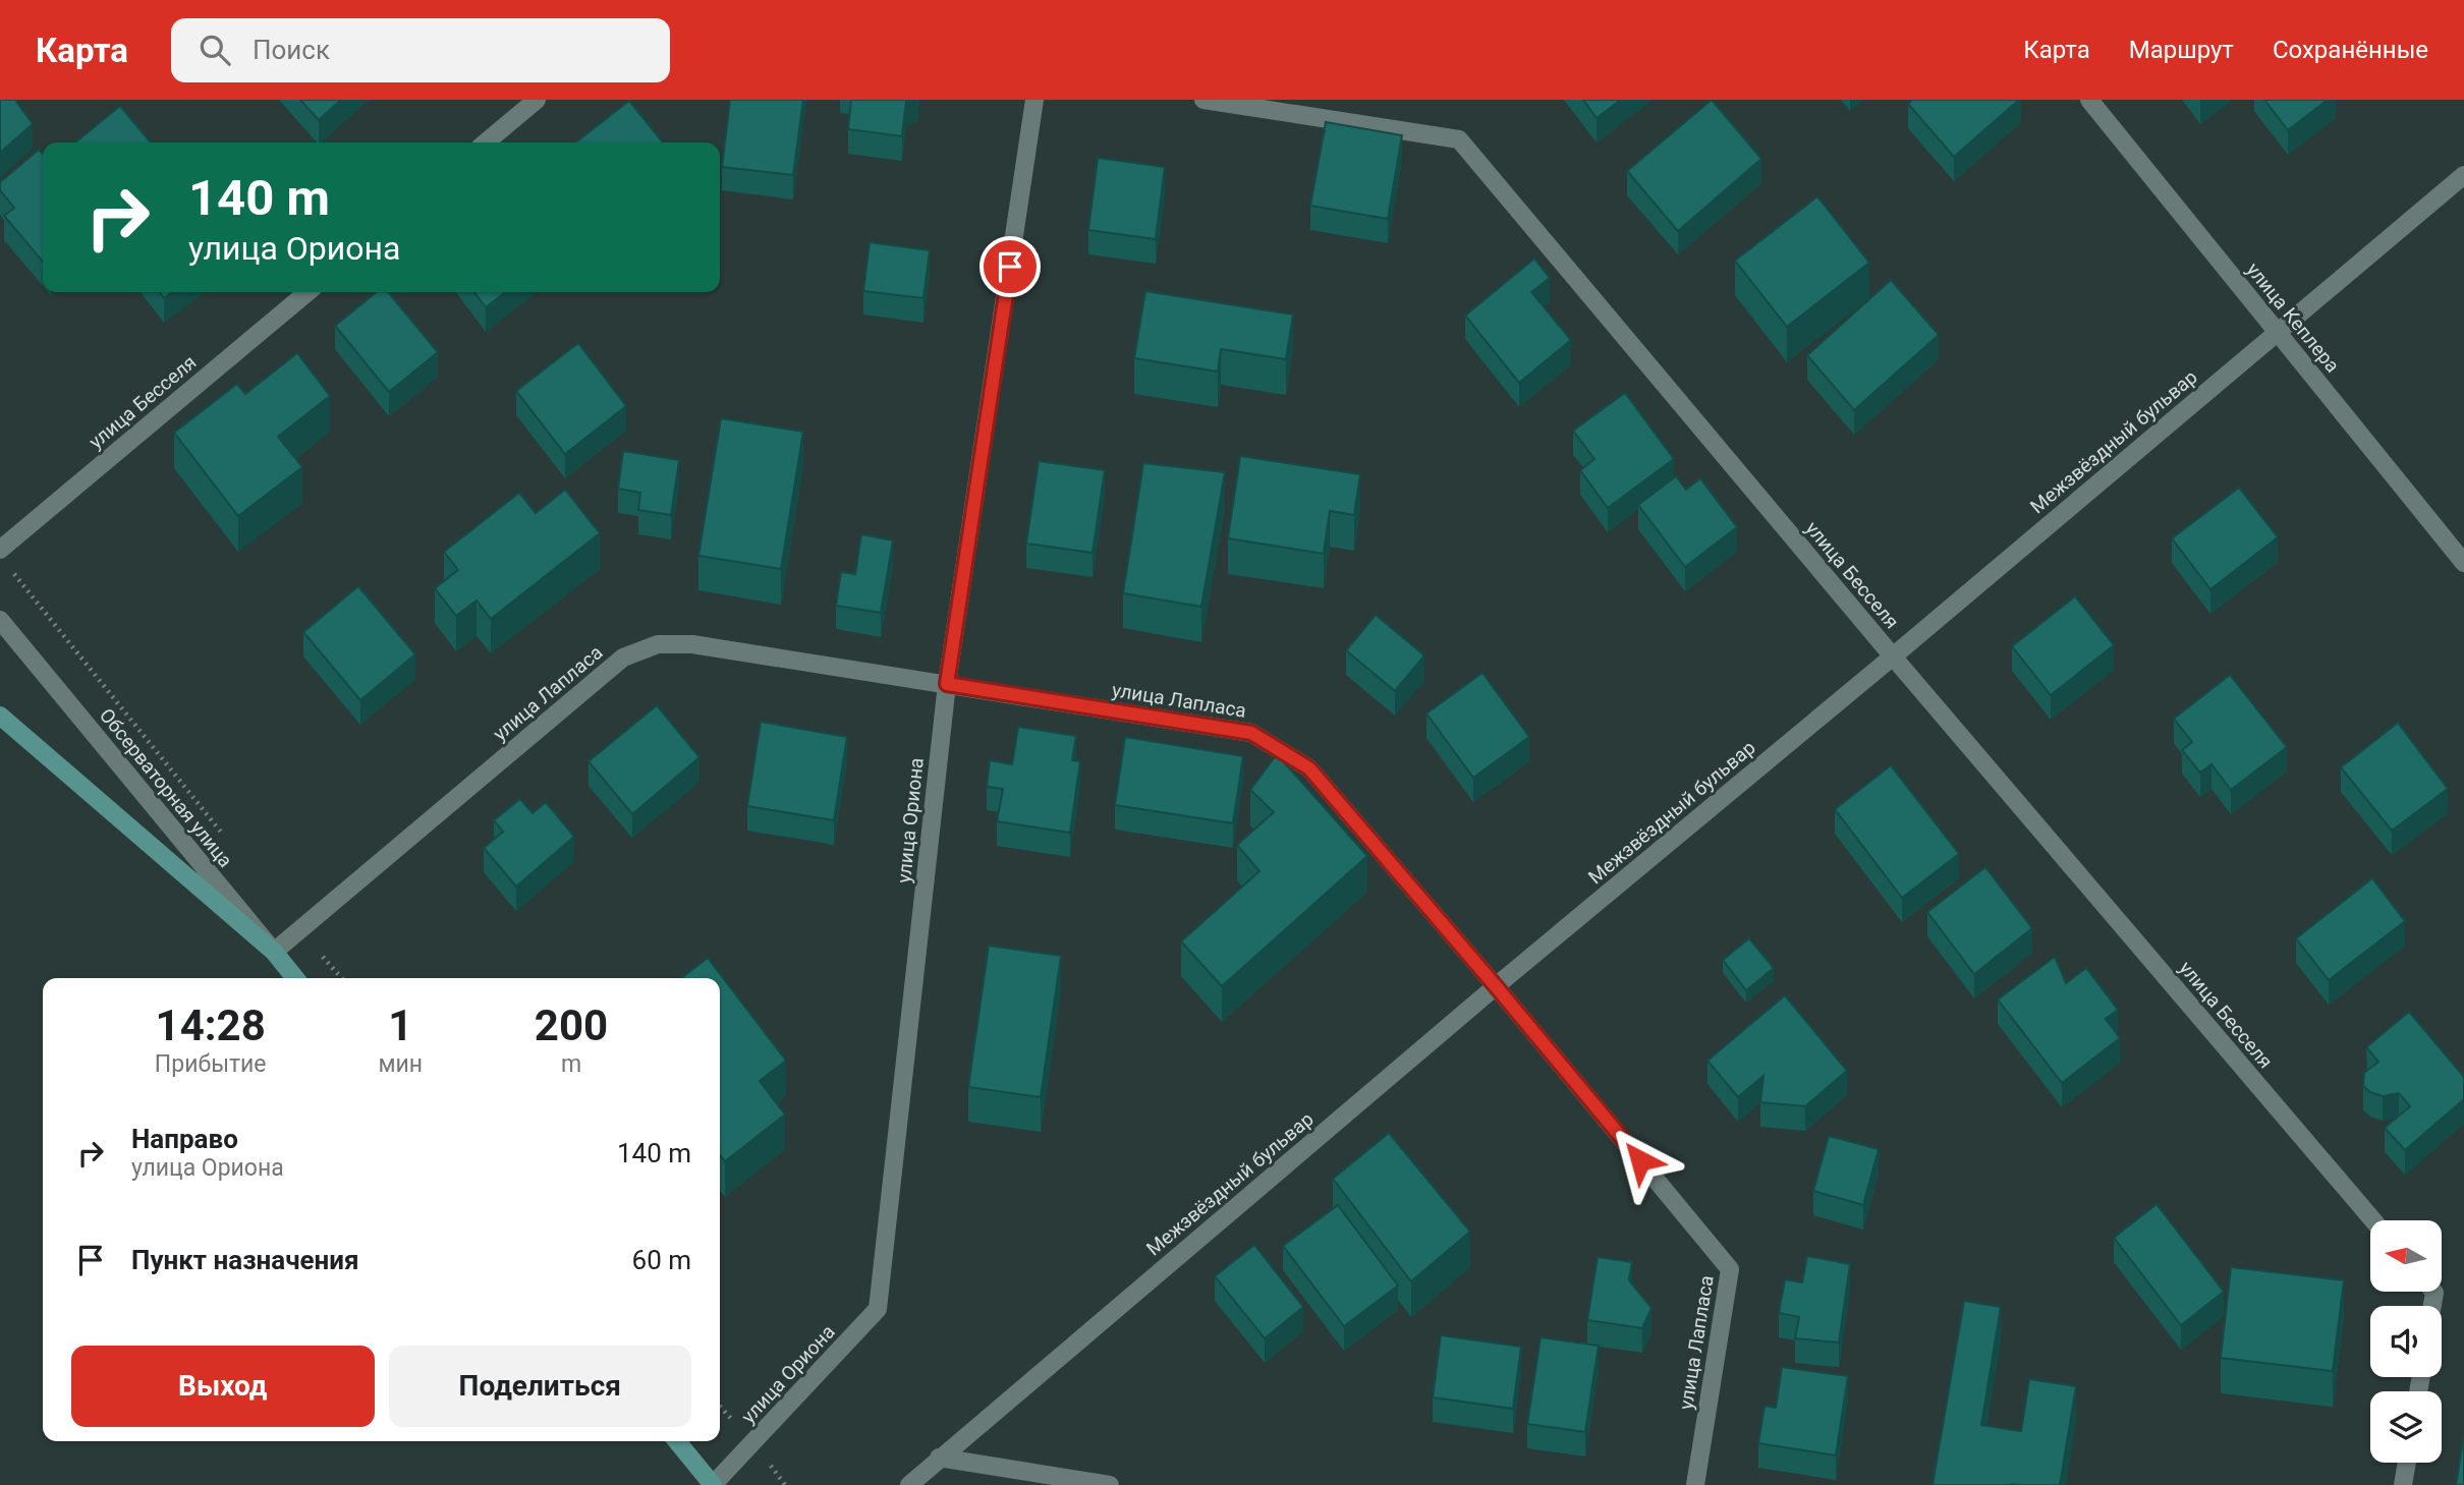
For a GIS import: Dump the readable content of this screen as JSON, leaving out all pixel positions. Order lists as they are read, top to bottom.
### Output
{
  "streets": {
    "main road": ["Обсерваторная улица"],
    "street": [
      "улица Кеплера",
      "улица Бесселя",
      "Межзвёздный бульвар",
      "улица Лапласа",
      "улица Ориона"
    ]
  },
  "crossings": [
    ["улица Кеплера", "Межзвёздный бульвар"],
    ["улица Бесселя", "Межзвёздный бульвар"],
    ["Межзвёздный бульвар", "улица Лапласа"],
    ["улица Лапласа", "Обсерваторная улица"],
    ["улица Лапласа", "улица Ориона"]
  ],
  "north": "left",
  "page": {
    "header": "Карта",
    "search": "Поиск",
    "nav": ["Карта", "Маршрут", "Сохранённые"],
    "turn": ["140 m", "улица Ориона"],
    "eta": [
      "14:28",
      "Прибытие",
      "1",
      "мин",
      "200",
      "m"
    ],
    "list": [
      {
        "name": "Направо",
        "note": "улица Ориона",
        "value": "140 m"
      },
      {
        "name": "Пункт назначения",
        "value": "60 m"
      }
    ],
    "buttons": ["Выход", "Поделиться"]
  }
}
